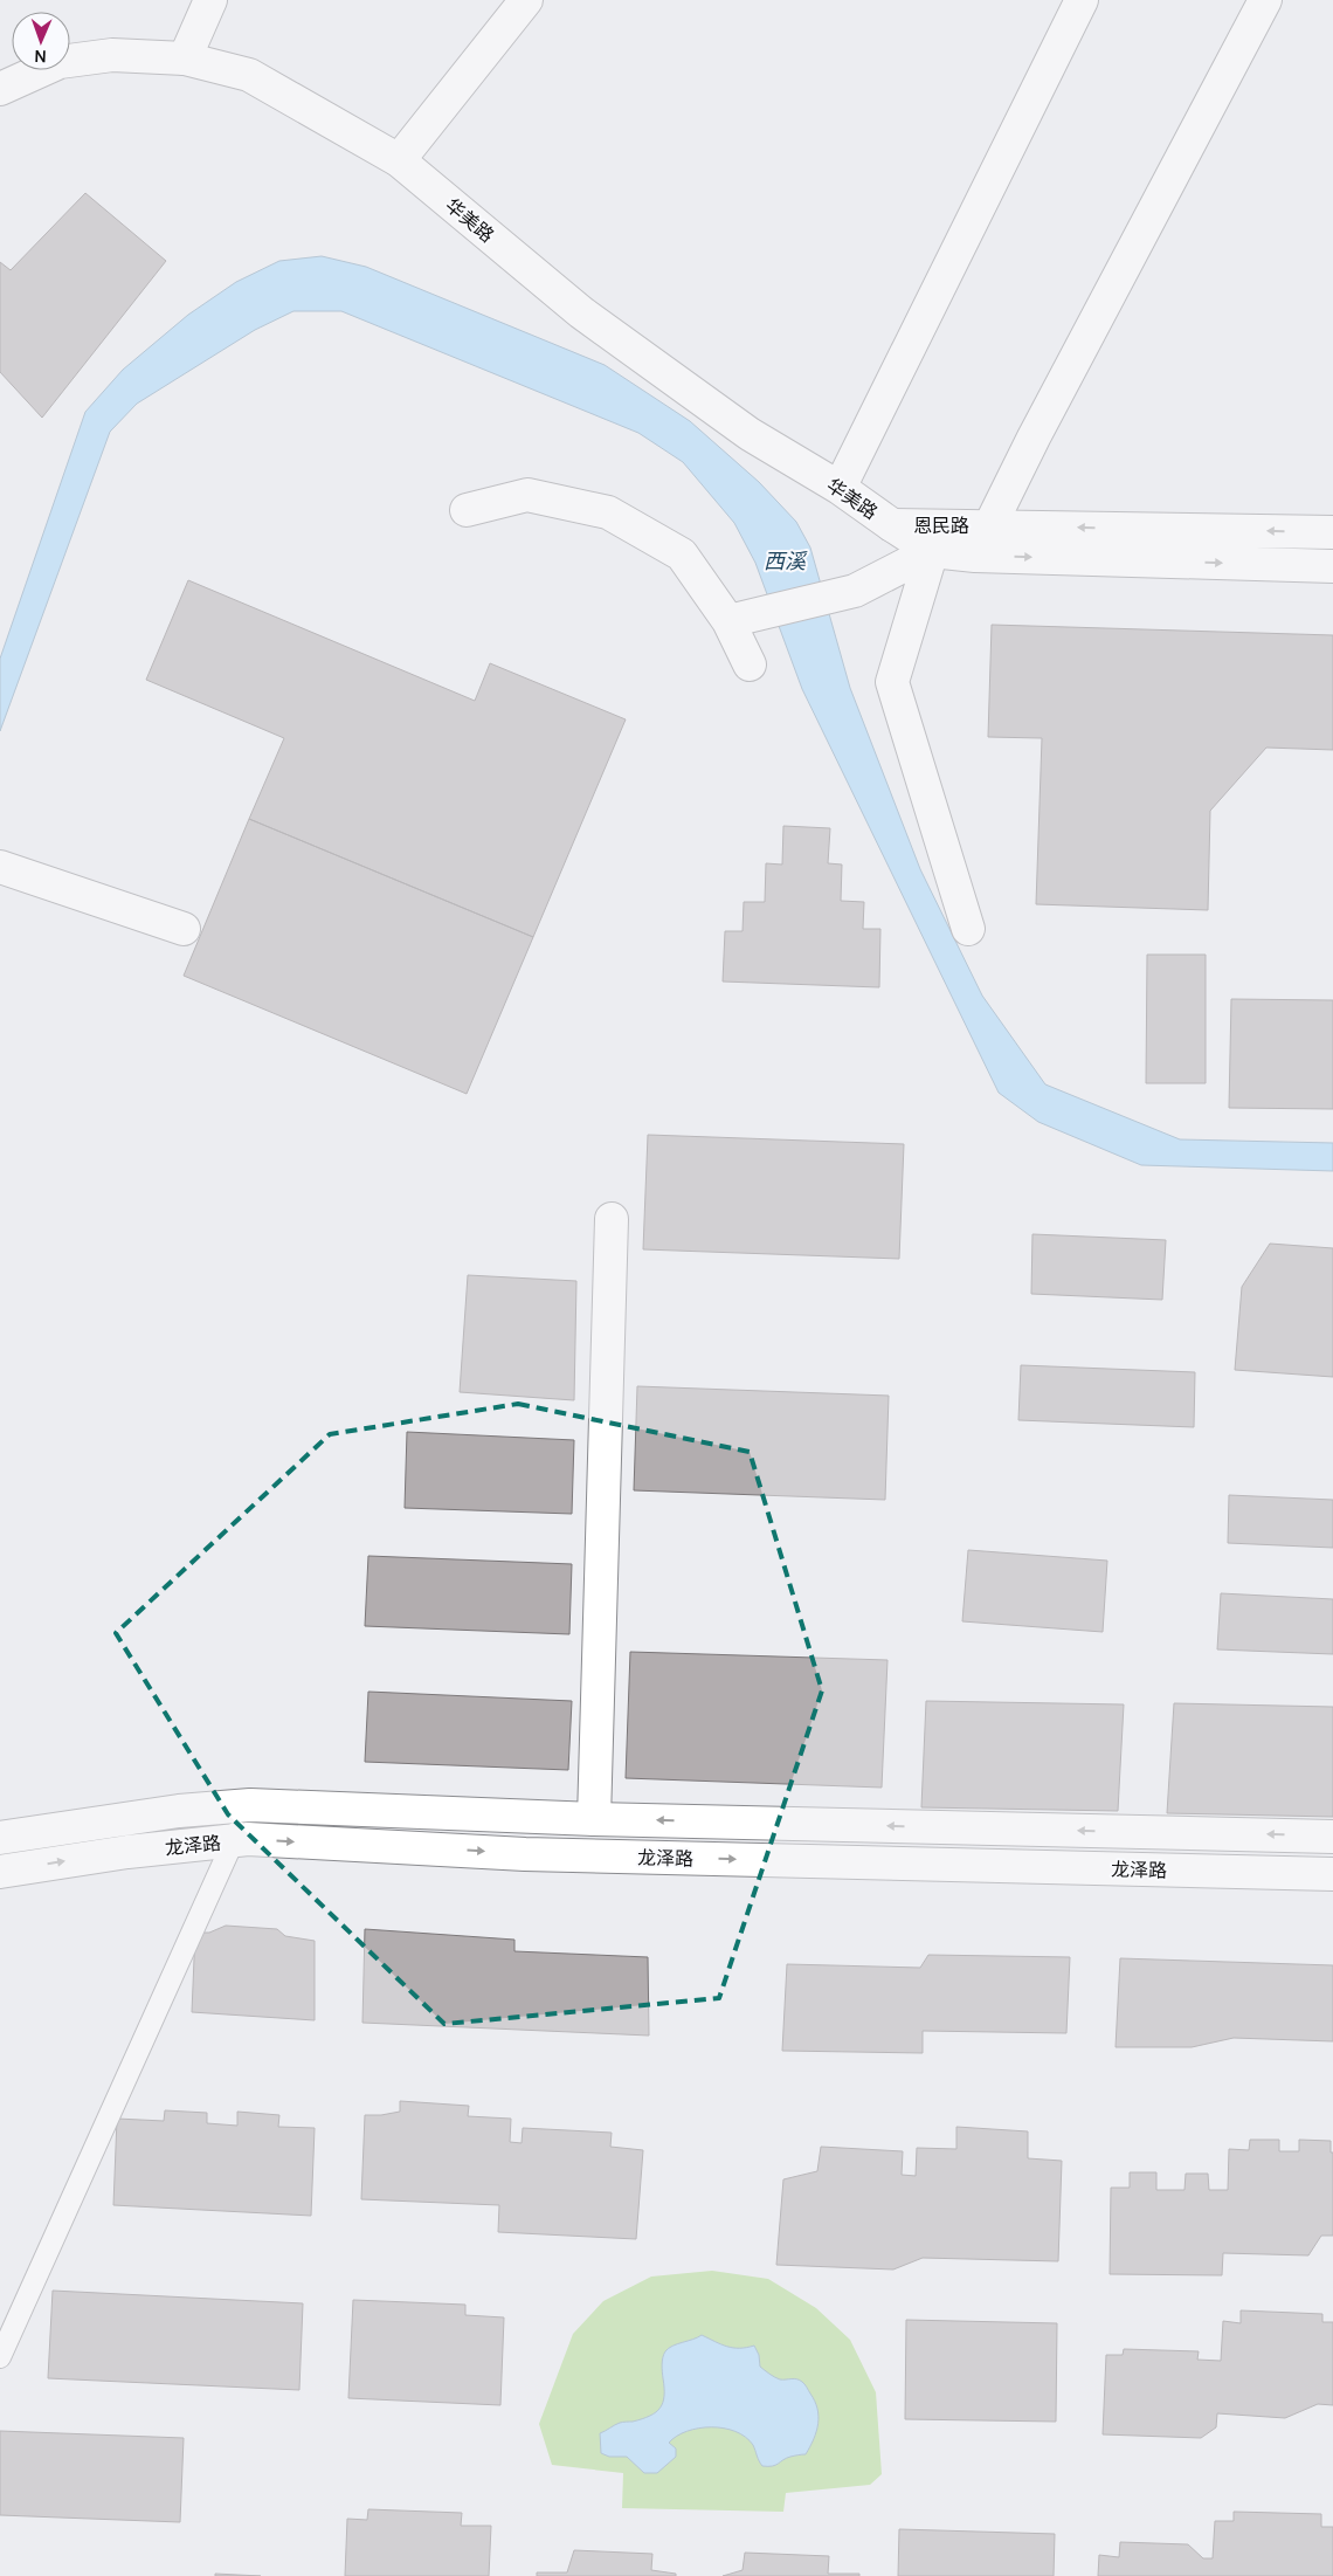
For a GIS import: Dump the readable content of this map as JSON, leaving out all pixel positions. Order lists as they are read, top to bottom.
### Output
{
  "streets": {
    "street": ["华美路", "恩民路", "龙泽路"]
  },
  "crossings": [
    ["华美路", "恩民路"]
  ],
  "water": ["西溪"],
  "north": "bottom"
}
